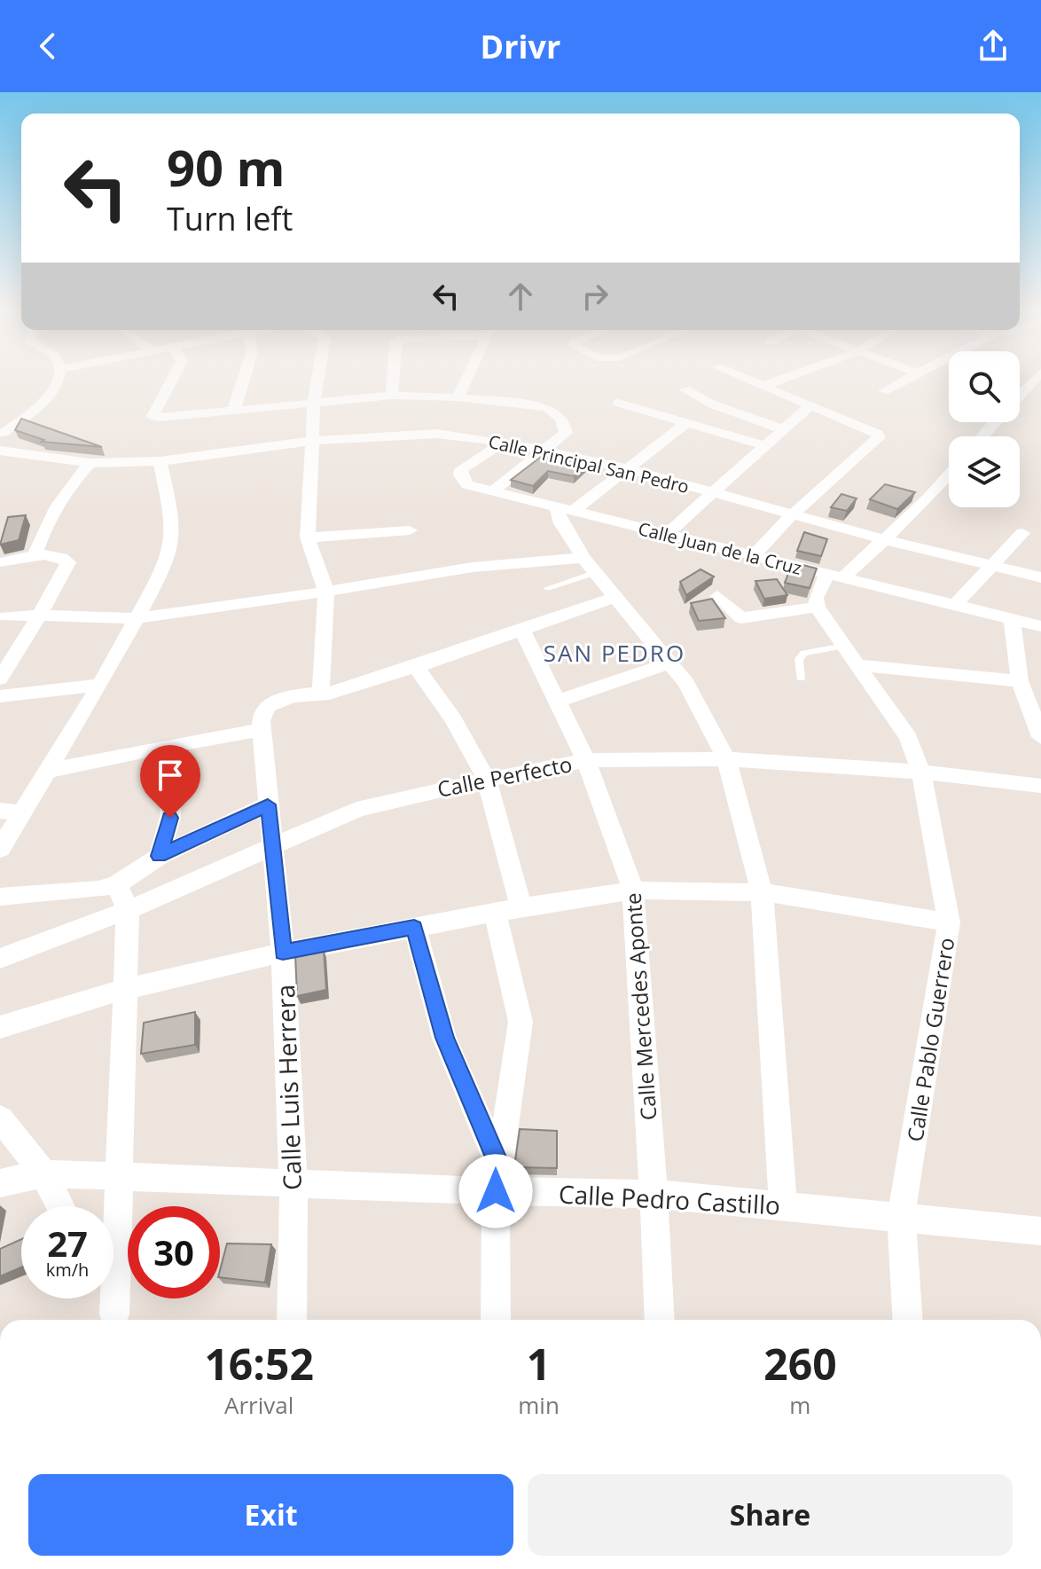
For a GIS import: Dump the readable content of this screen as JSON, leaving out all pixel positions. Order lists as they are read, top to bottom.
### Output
{
  "streets": {
    "street": [
      "Calle Principal San Pedro",
      "Calle Juan de la Cruz",
      "Calle Perfecto",
      "Calle Mercedes Aponte",
      "Calle Pablo Guerrero",
      "Calle Luis Herrera",
      "Calle Pedro Castillo"
    ]
  },
  "crossings": [
    ["Calle Principal San Pedro", "Calle Juan de la Cruz"],
    ["Calle Perfecto", "Calle Mercedes Aponte"],
    ["Calle Perfecto", "Calle Pablo Guerrero"],
    ["Calle Perfecto", "Calle Luis Herrera"],
    ["Calle Mercedes Aponte", "Calle Pedro Castillo"],
    ["Calle Pablo Guerrero", "Calle Pedro Castillo"],
    ["Calle Luis Herrera", "Calle Pedro Castillo"]
  ],
  "districts": ["SAN PEDRO"],
  "page": {
    "header": "Drivr",
    "turn": ["90 m", "Turn left"],
    "speed": "27 km/h",
    "limit": "30",
    "eta": [
      "16:52",
      "Arrival",
      "1",
      "min",
      "260",
      "m"
    ],
    "buttons": ["Exit", "Share"]
  }
}
